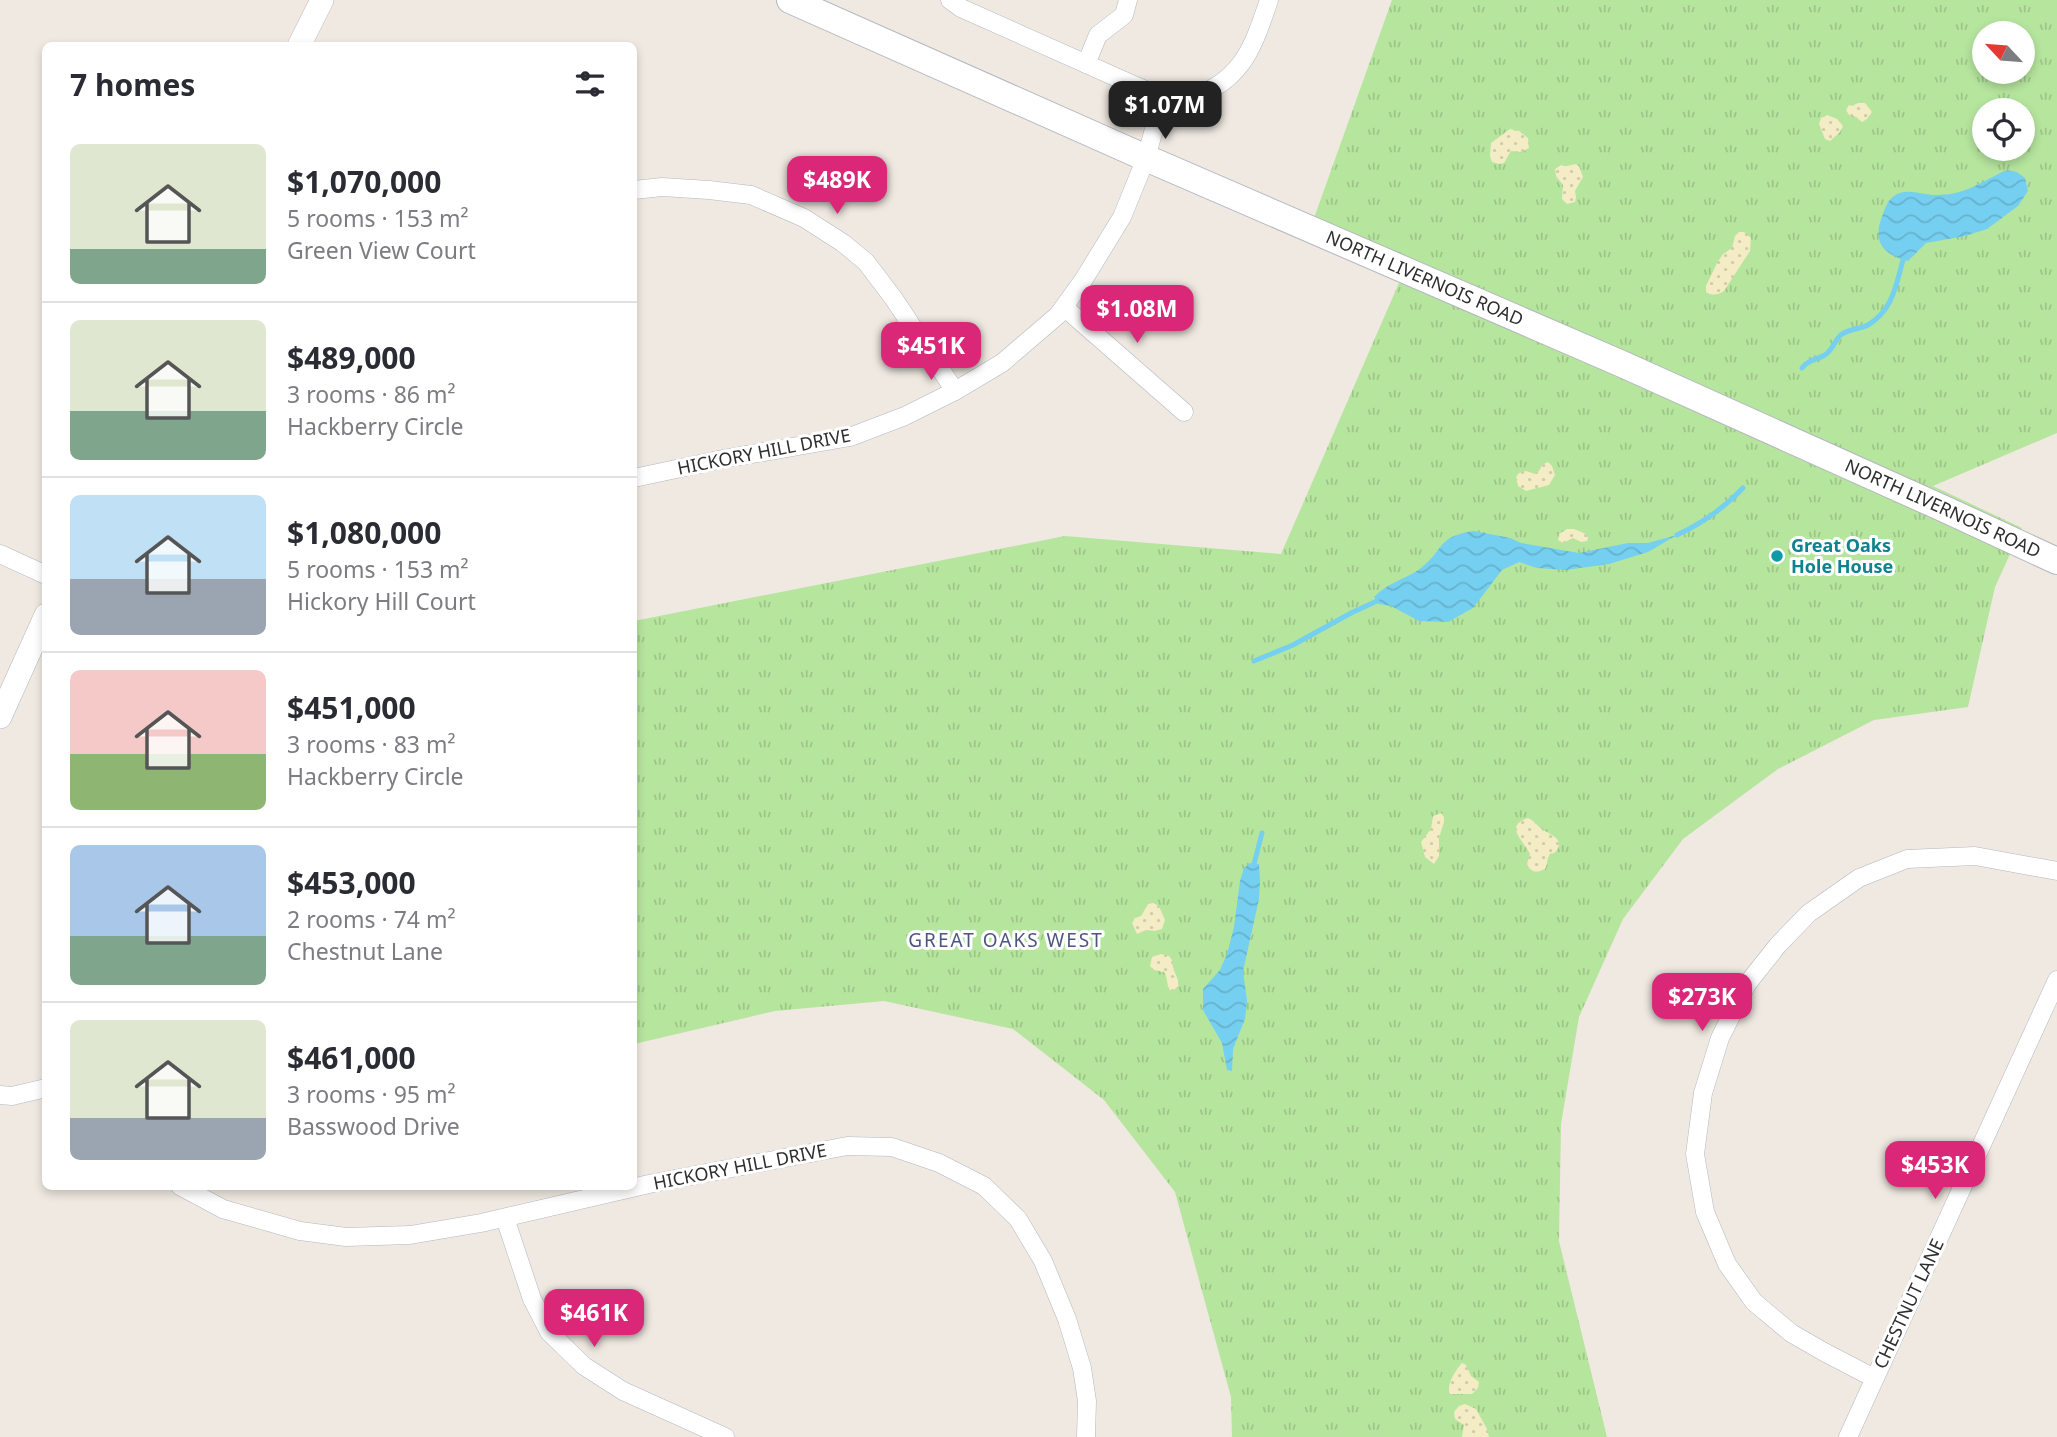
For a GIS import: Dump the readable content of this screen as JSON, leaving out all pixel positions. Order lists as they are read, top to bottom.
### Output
{
  "streets": {
    "main road": ["NORTH LIVERNOIS ROAD"],
    "street": ["HICKORY HILL DRIVE", "CHESTNUT LANE"]
  },
  "crossings": [
    ["NORTH LIVERNOIS ROAD", "HICKORY HILL DRIVE"]
  ],
  "districts": ["GREAT OAKS WEST"],
  "places": ["Great Oaks Hole House"],
  "north": "top left",
  "page": {
    "heading": "7 homes",
    "price": [
      "$1.07M",
      "$489K",
      "$1.08M",
      "$451K",
      "$273K",
      "$453K",
      "$461K"
    ],
    "list": [
      {
        "name": "$1,070,000",
        "note": "5 rooms · 153 m² · Green View Court"
      },
      {
        "name": "$489,000",
        "note": "3 rooms · 86 m² · Hackberry Circle"
      },
      {
        "name": "$1,080,000",
        "note": "5 rooms · 153 m² · Hickory Hill Court"
      },
      {
        "name": "$451,000",
        "note": "3 rooms · 83 m² · Hackberry Circle"
      },
      {
        "name": "$453,000",
        "note": "2 rooms · 74 m² · Chestnut Lane"
      },
      {
        "name": "$461,000",
        "note": "3 rooms · 95 m² · Basswood Drive"
      }
    ]
  }
}
